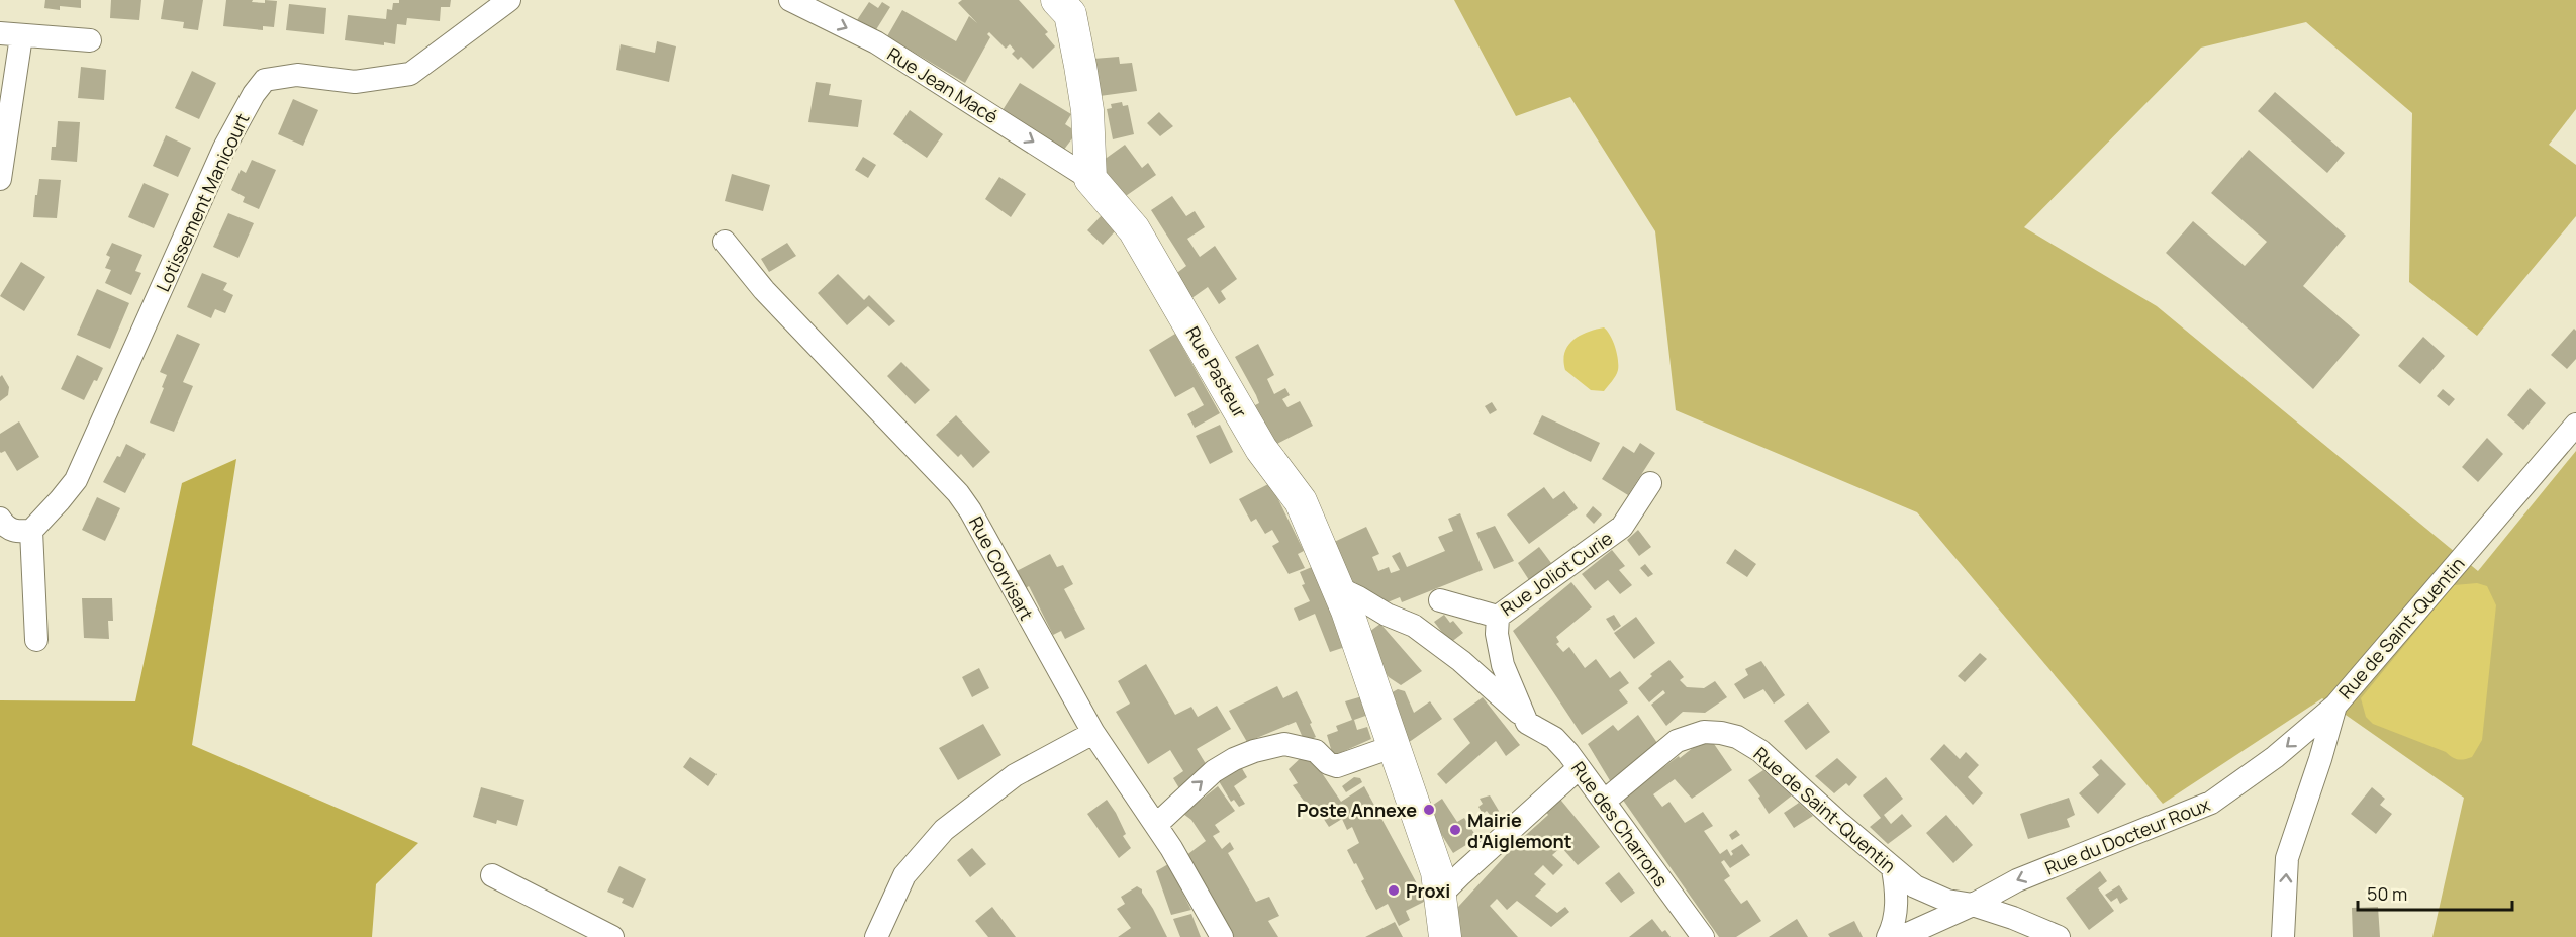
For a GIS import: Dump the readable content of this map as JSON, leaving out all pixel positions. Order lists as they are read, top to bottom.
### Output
{
  "streets": {
    "street": [
      "Rue Jean Macé",
      "Lotissement Manicourt",
      "Rue Pasteur",
      "Rue Corvisart",
      "Rue Joliot Curie",
      "Rue de Saint-Quentin",
      "Rue des Charrons",
      "Rue du Docteur Roux"
    ]
  },
  "crossings": [
    ["Rue Jean Macé", "Rue Pasteur"],
    ["Rue Pasteur", "Rue des Charrons"],
    ["Rue de Saint-Quentin", "Rue des Charrons"],
    ["Rue de Saint-Quentin", "Rue du Docteur Roux"]
  ],
  "one_way": ["Rue Jean Macé", "Rue du Docteur Roux"],
  "places": ["Poste Annexe", "Mairie d'Aiglemont", "Proxi"],
  "scale_bar": "50 m"
}
